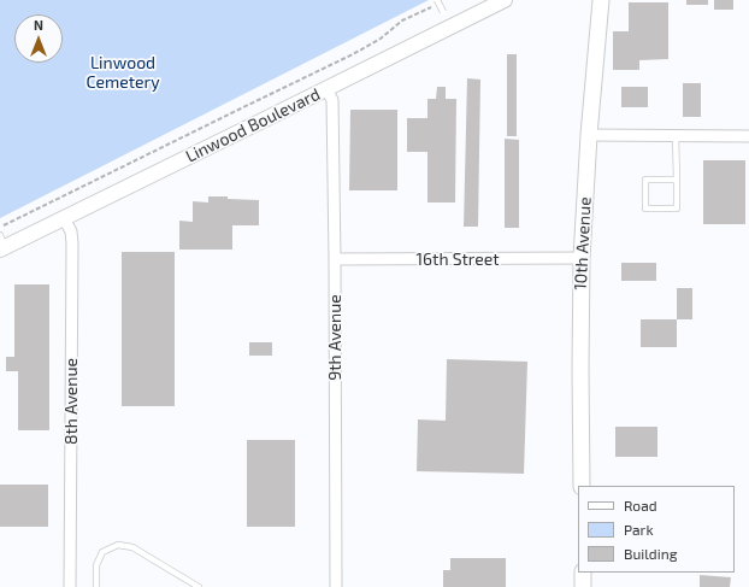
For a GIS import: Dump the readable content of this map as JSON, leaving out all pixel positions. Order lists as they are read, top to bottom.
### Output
{
  "streets": {
    "main road": ["10th Avenue"],
    "street": [
      "Linwood Boulevard",
      "16th Street",
      "9th Avenue",
      "8th Avenue"
    ]
  },
  "crossings": [
    ["Linwood Boulevard", "9th Avenue"],
    ["Linwood Boulevard", "8th Avenue"],
    ["10th Avenue", "16th Street"],
    ["16th Street", "9th Avenue"]
  ],
  "parks": ["Linwood Cemetery"],
  "legend": ["Road", "Park", "Building"],
  "north": "top"
}
